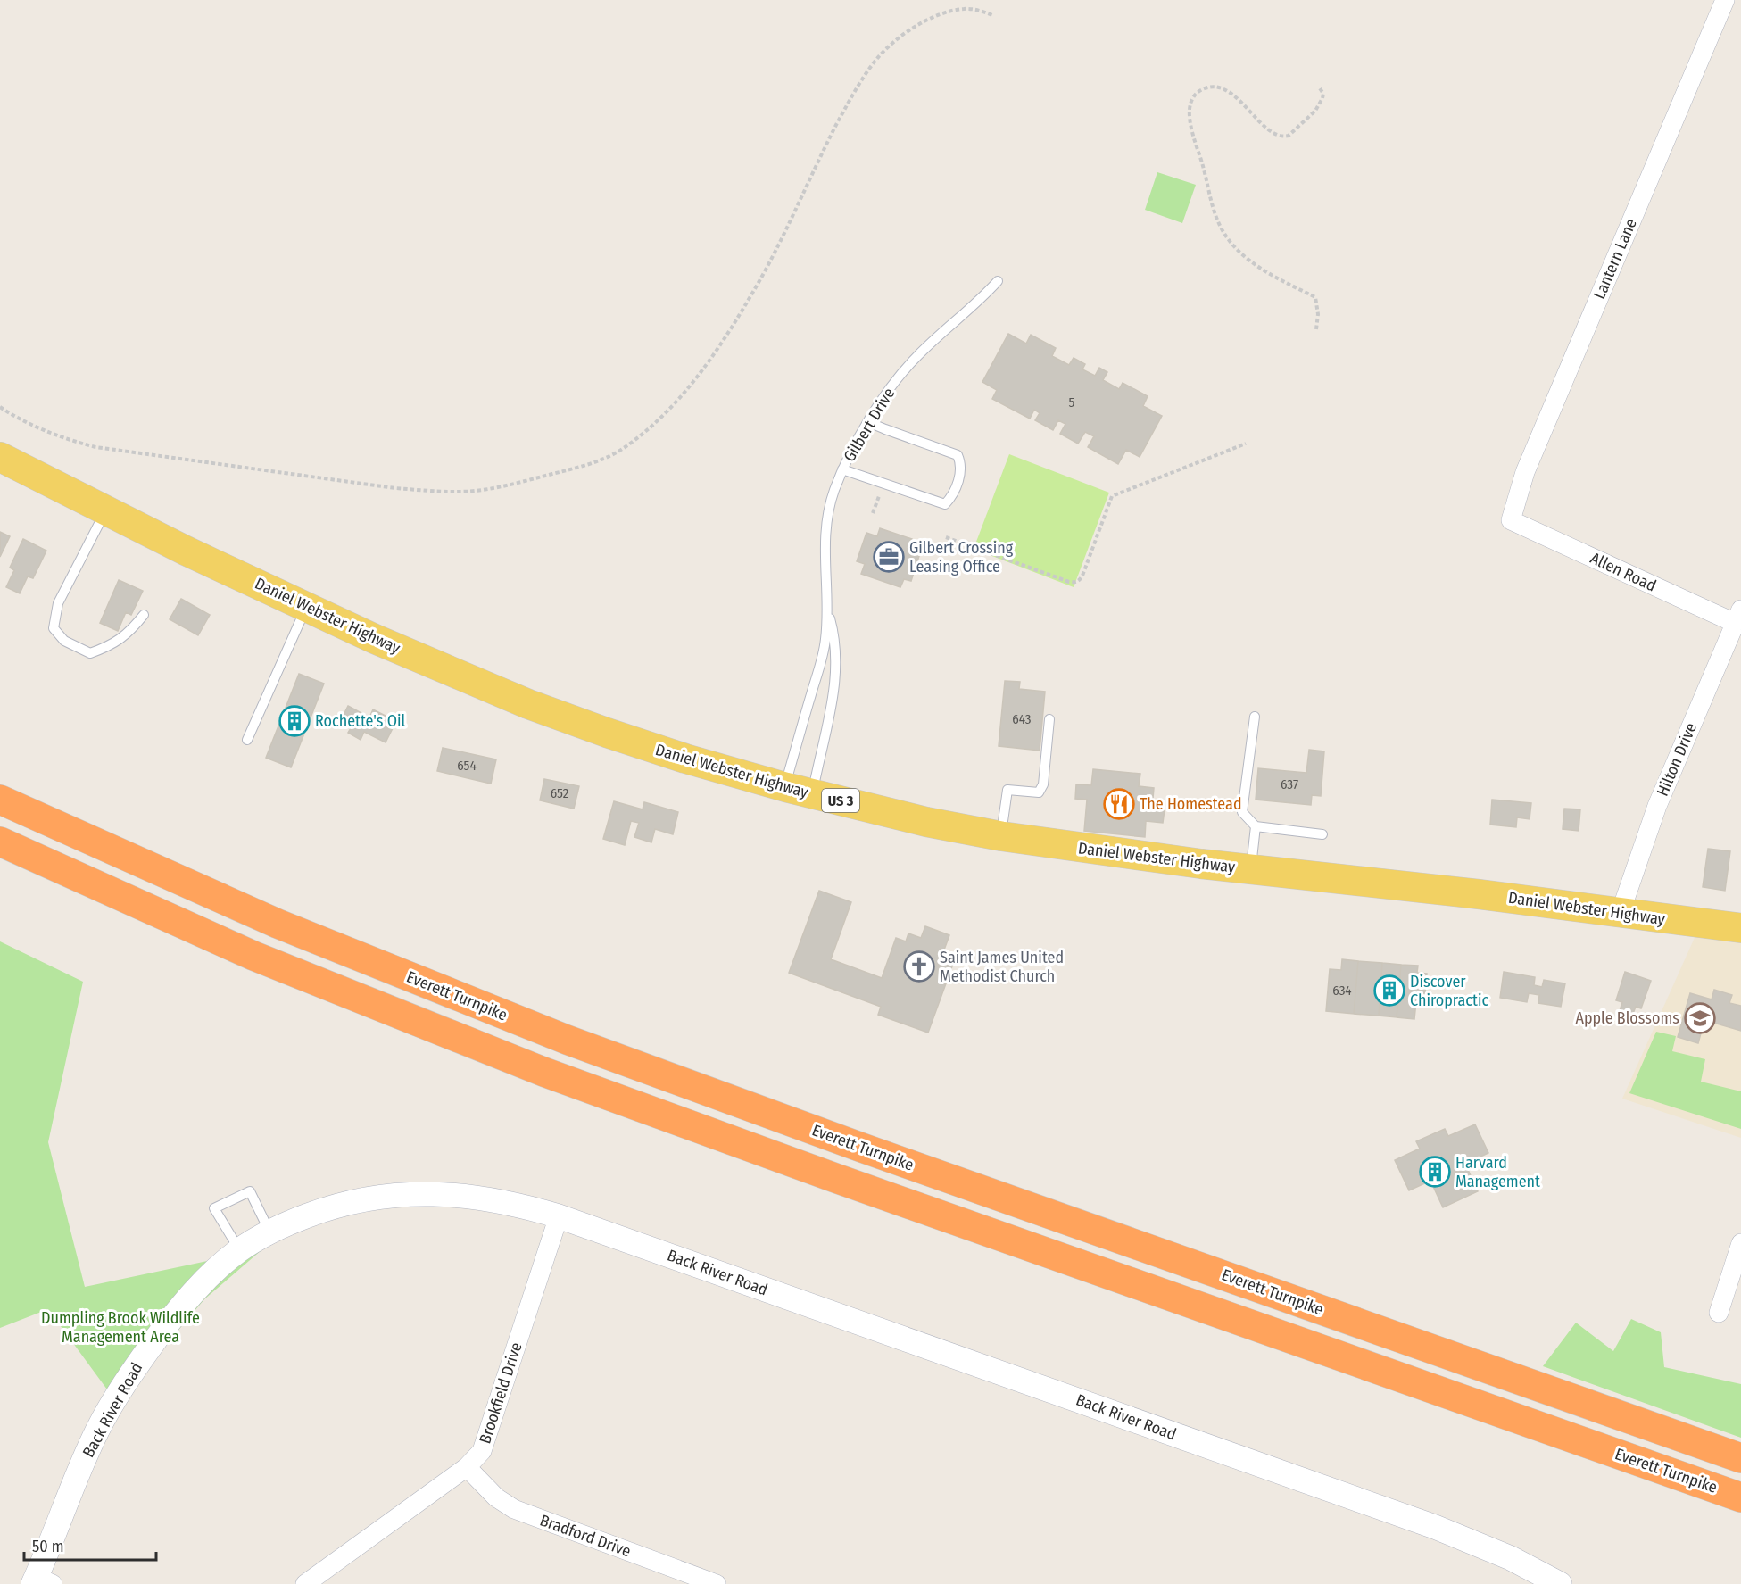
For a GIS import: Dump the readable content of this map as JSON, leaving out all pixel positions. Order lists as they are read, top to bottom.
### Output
{
  "streets": {
    "highway": ["Everett Turnpike"],
    "main road": ["Daniel Webster Highway", "US 3"],
    "street": [
      "Lantern Lane",
      "Allen Road",
      "Hilton Drive",
      "Back River Road",
      "Brookfield Drive",
      "Bradford Drive"
    ],
    "lane": ["Gilbert Drive"]
  },
  "crossings": [
    ["Lantern Lane", "Allen Road"],
    ["Gilbert Drive", "Daniel Webster Highway"],
    ["Allen Road", "Hilton Drive"],
    ["Daniel Webster Highway", "Hilton Drive"],
    ["Back River Road", "Brookfield Drive"],
    ["Brookfield Drive", "Bradford Drive"]
  ],
  "parks": ["Dumpling Brook Wildlife Management Area"],
  "places": {
    "office": ["Gilbert Crossing Leasing Office"],
    "building": ["Rochette's Oil", "Discover Chiropractic", "Harvard Management"],
    "restaurant": ["The Homestead"],
    "church": ["Saint James United Methodist Church"],
    "school or university": ["Apple Blossoms"]
  },
  "house_numbers": [
    "5",
    "643",
    "654",
    "637",
    "652",
    "634"
  ],
  "scale_bar": "50 m"
}
